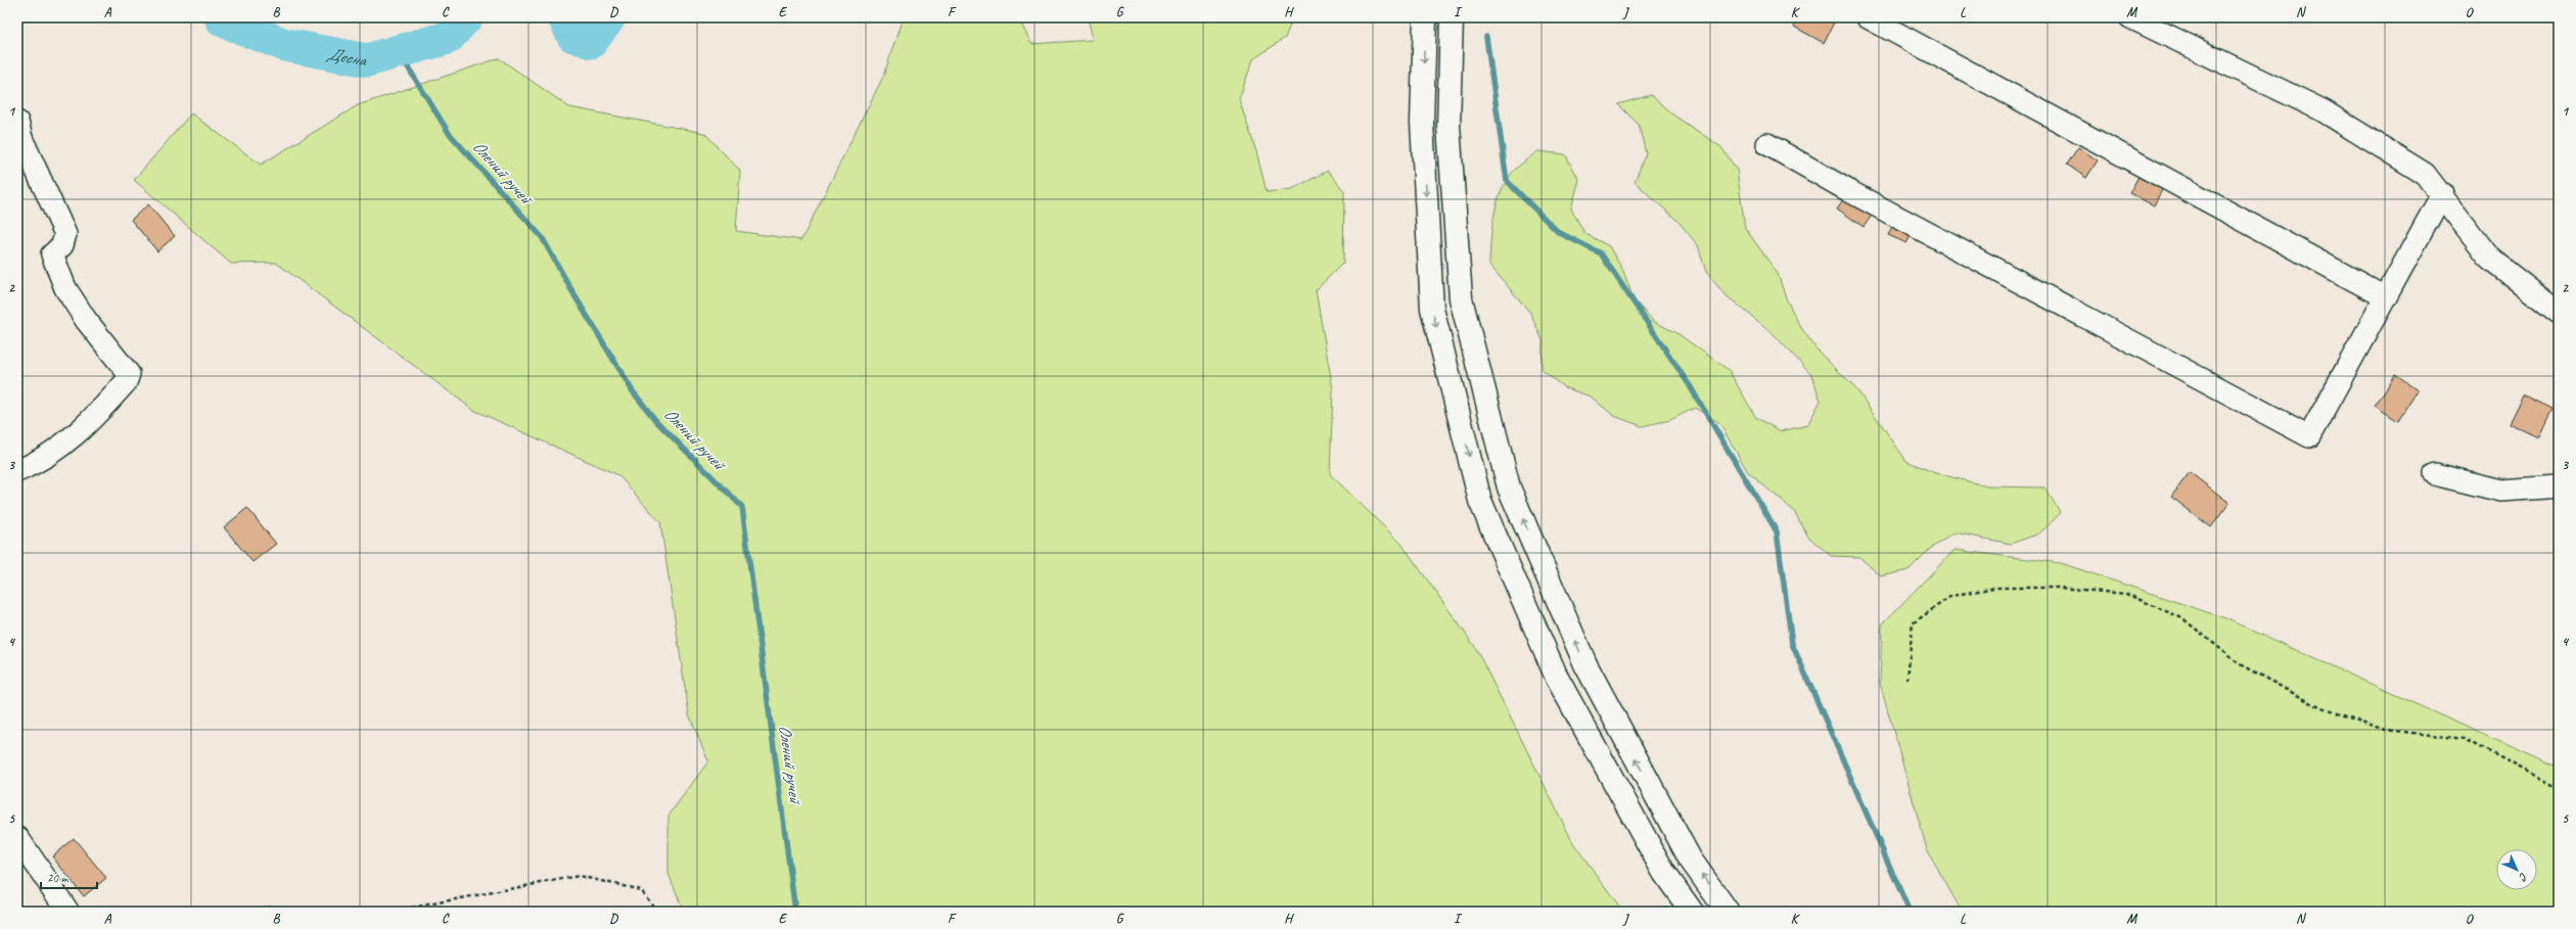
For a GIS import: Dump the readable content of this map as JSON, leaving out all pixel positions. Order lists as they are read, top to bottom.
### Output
{
  "water": ["Десна", "Олений ручей"],
  "scale_bar": "20 m",
  "north": "bottom right",
  "grid": {
    "columns": [
      "A",
      "B",
      "C",
      "D",
      "E",
      "F",
      "G",
      "H",
      "I",
      "J",
      "K",
      "L",
      "M",
      "N",
      "O"
    ],
    "rows": [
      "1",
      "2",
      "3",
      "4",
      "5"
    ]
  }
}
